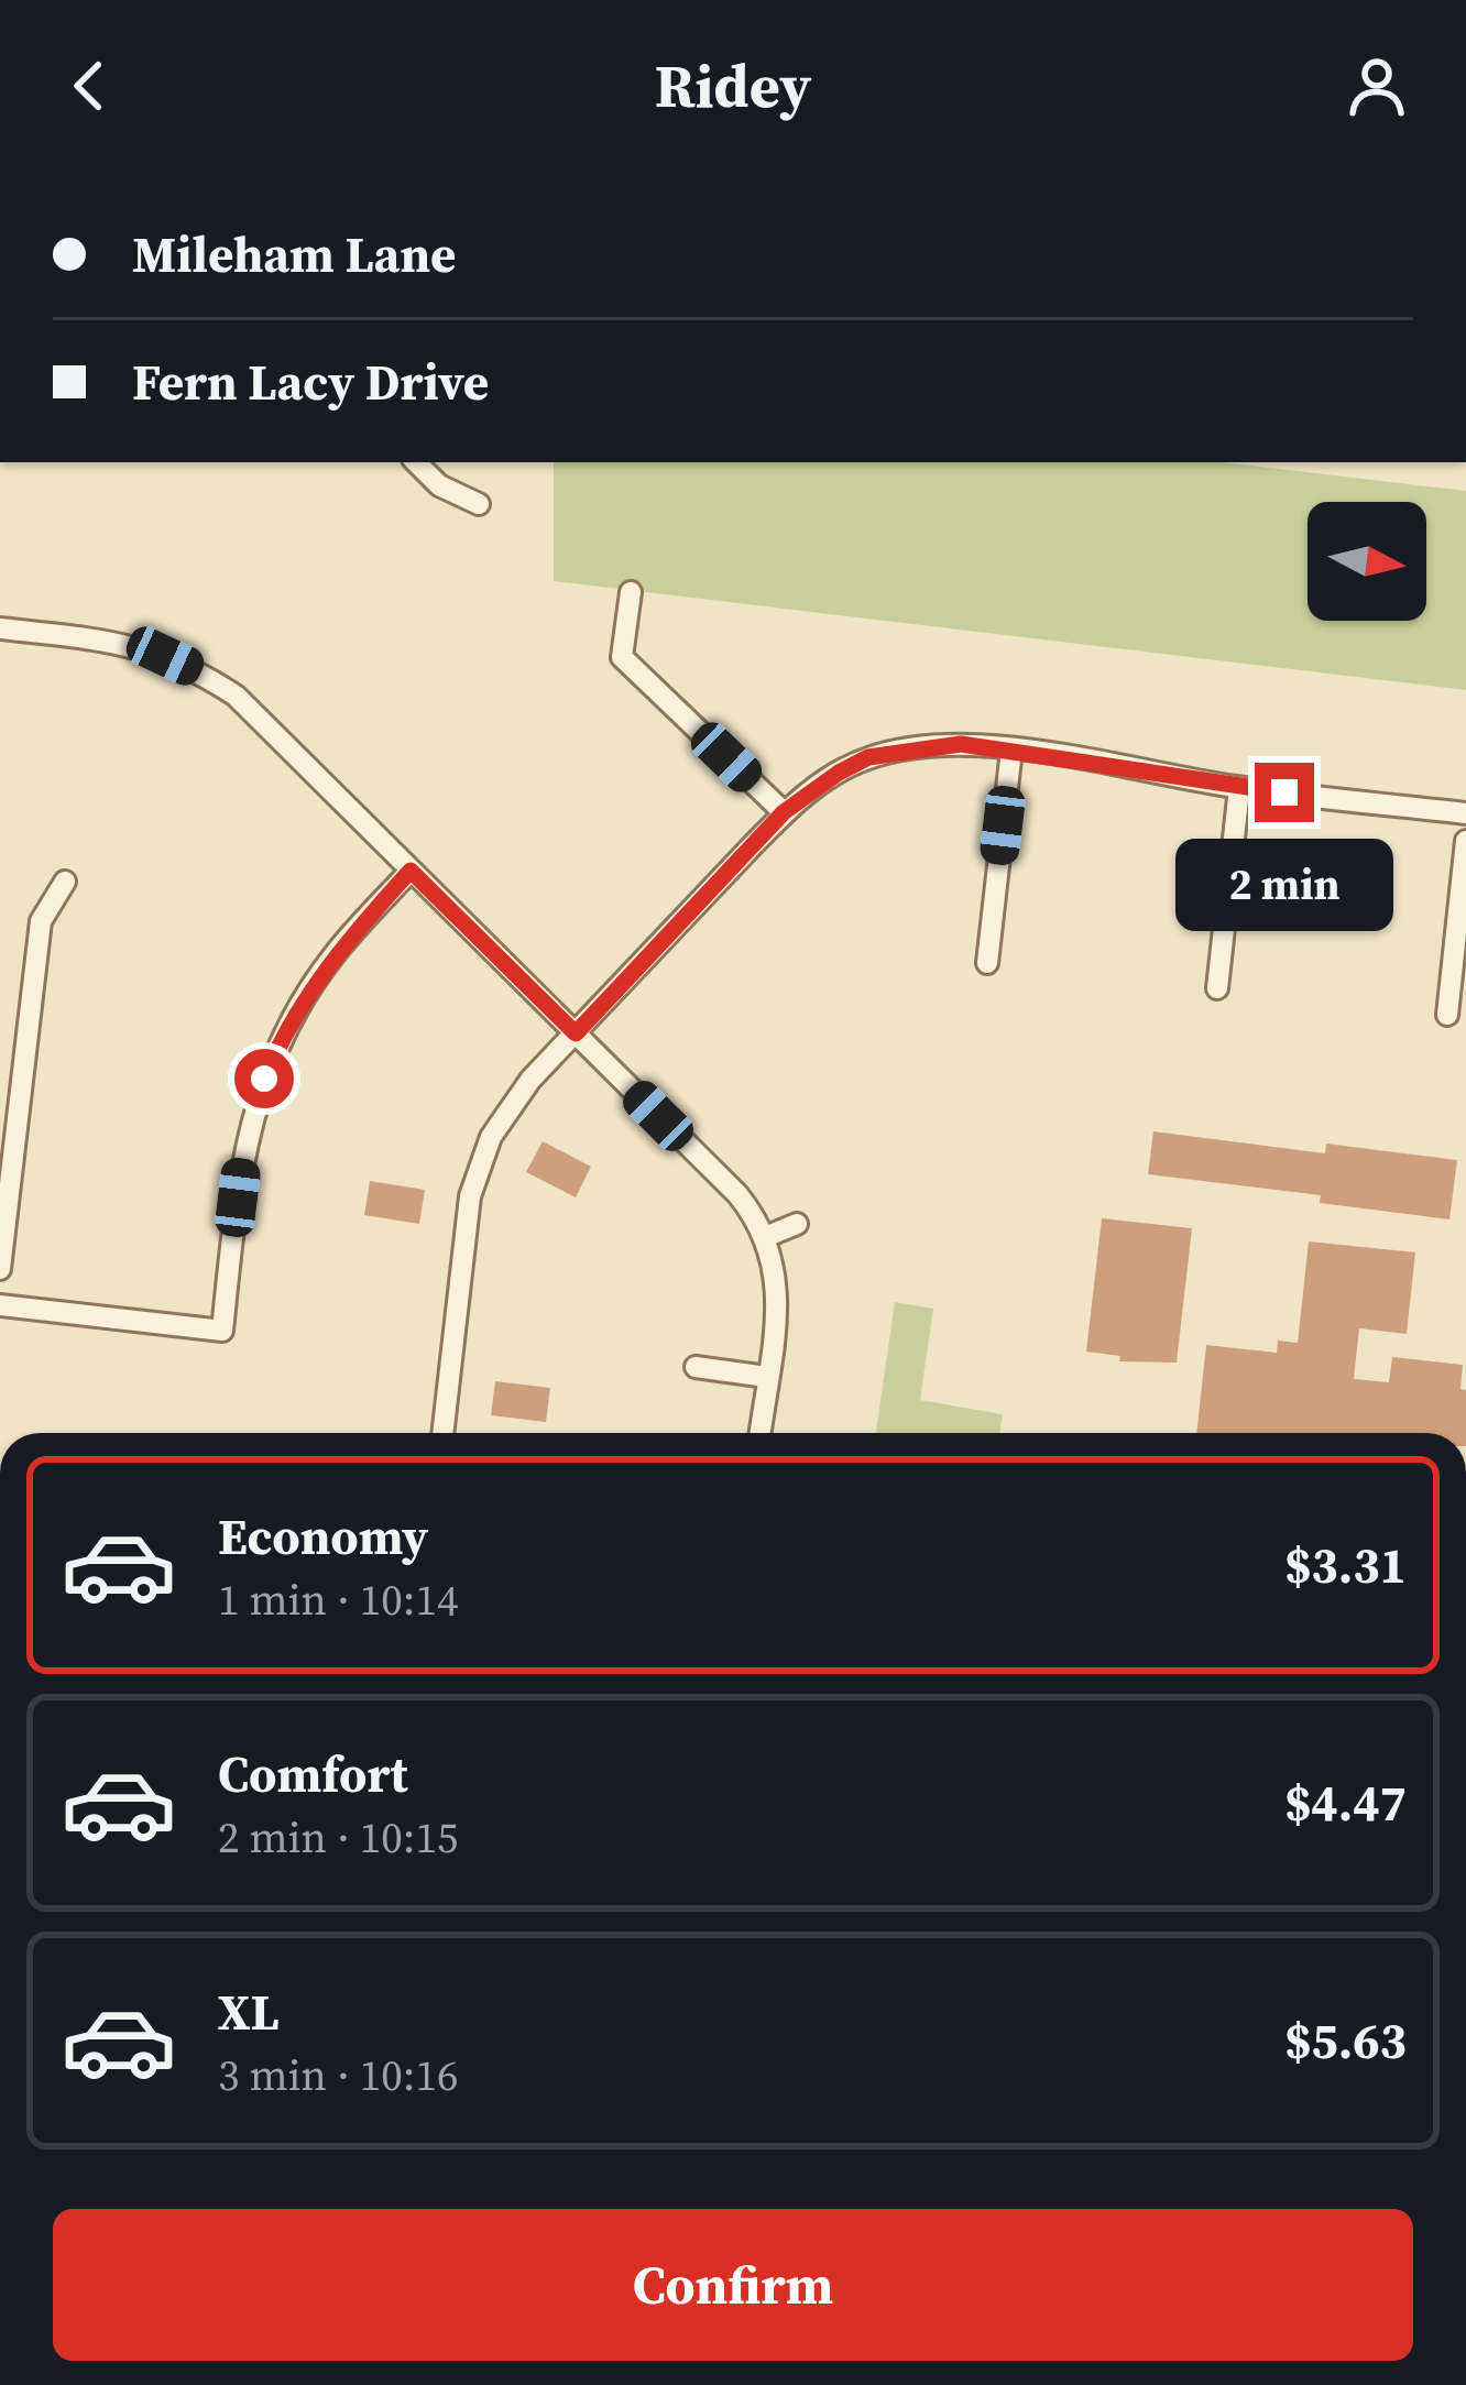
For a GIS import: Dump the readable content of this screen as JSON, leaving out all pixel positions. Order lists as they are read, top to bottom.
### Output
{
  "north": "right",
  "page": {
    "header": "Ridey",
    "banner": ["Mileham Lane", "Fern Lacy Drive"],
    "bubble": "2 min",
    "list": [
      {
        "name": "Economy",
        "note": "1 min · 10:14",
        "value": "$3.31"
      },
      {
        "name": "Comfort",
        "note": "2 min · 10:15",
        "value": "$4.47"
      },
      {
        "name": "XL",
        "note": "3 min · 10:16",
        "value": "$5.63"
      }
    ],
    "buttons": "Confirm"
  }
}
